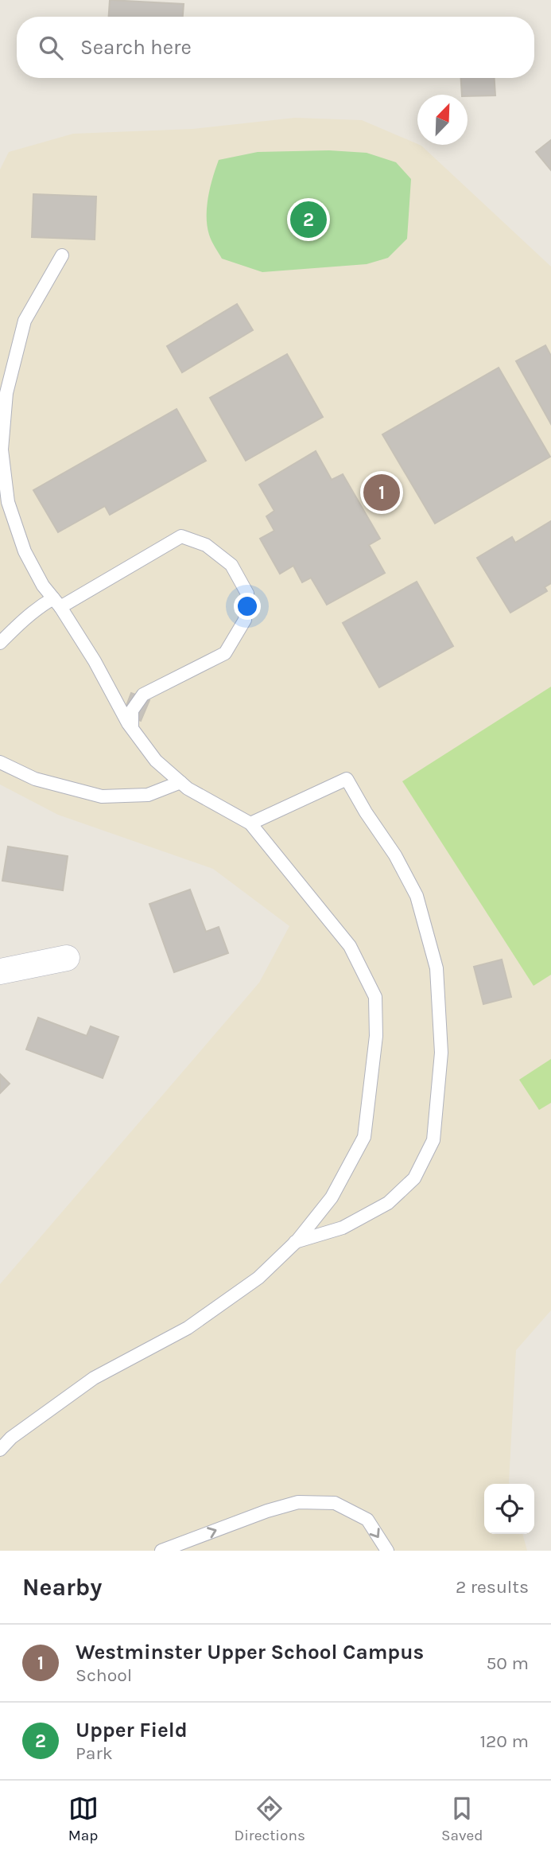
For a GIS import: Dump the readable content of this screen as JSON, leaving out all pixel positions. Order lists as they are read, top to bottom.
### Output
{
  "north": "top right",
  "page": {
    "search": "Search here",
    "pins": ["2", "1"],
    "heading": ["Nearby", "2 results"],
    "list": [
      {
        "mark": "1",
        "name": "Westminster Upper School Campus",
        "note": "School",
        "value": "50 m"
      },
      {
        "mark": "2",
        "name": "Upper Field",
        "note": "Park",
        "value": "120 m"
      }
    ],
    "nav": ["Map", "Directions", "Saved"]
  }
}
